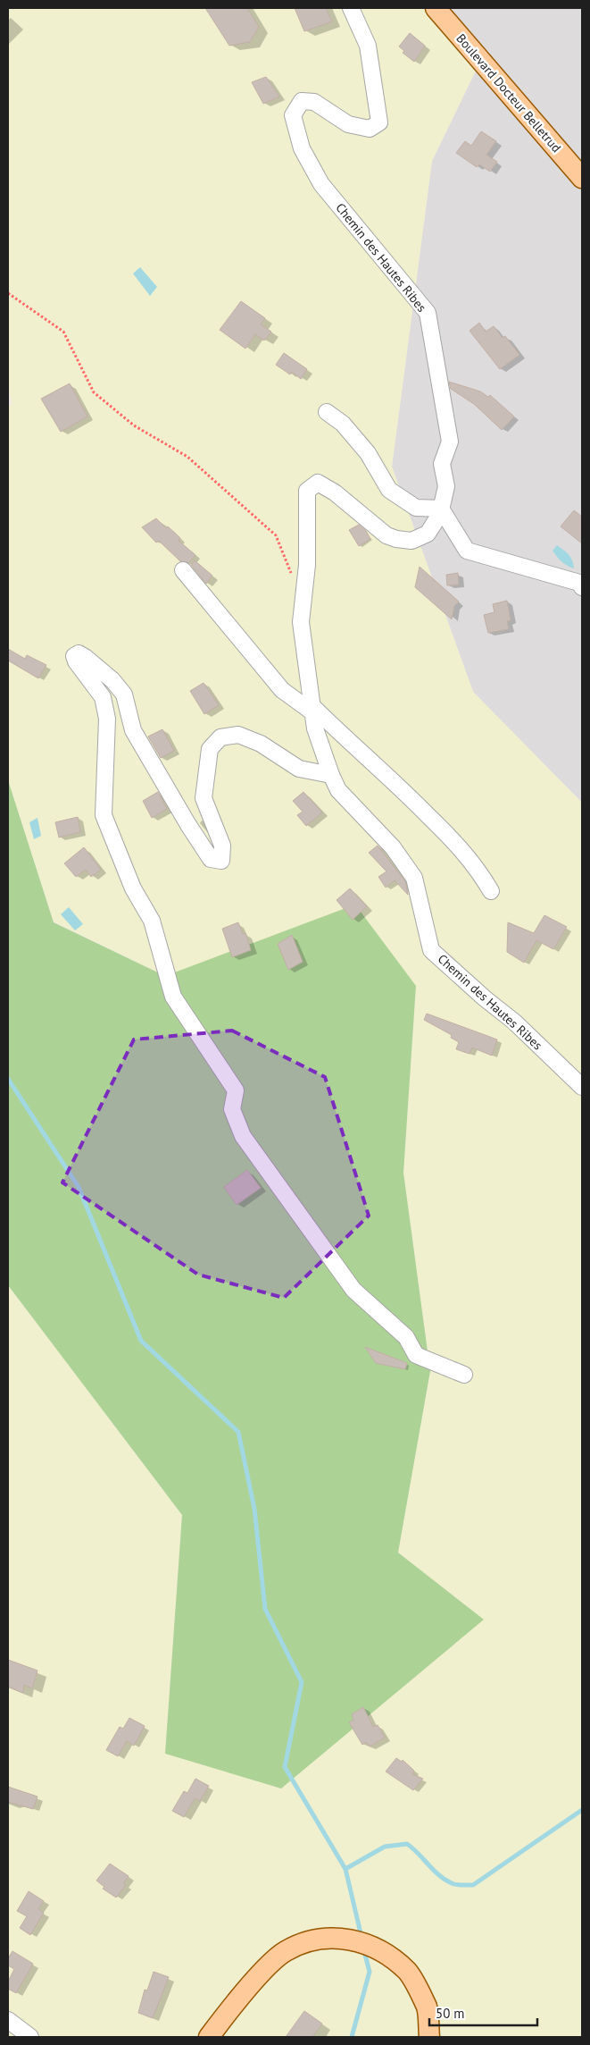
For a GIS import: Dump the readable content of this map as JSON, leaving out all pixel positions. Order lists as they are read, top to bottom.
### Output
{
  "streets": {
    "main road": ["Boulevard Docteur Belletrud"],
    "street": ["Chemin des Hautes Ribes"]
  },
  "scale_bar": "50 m"
}
